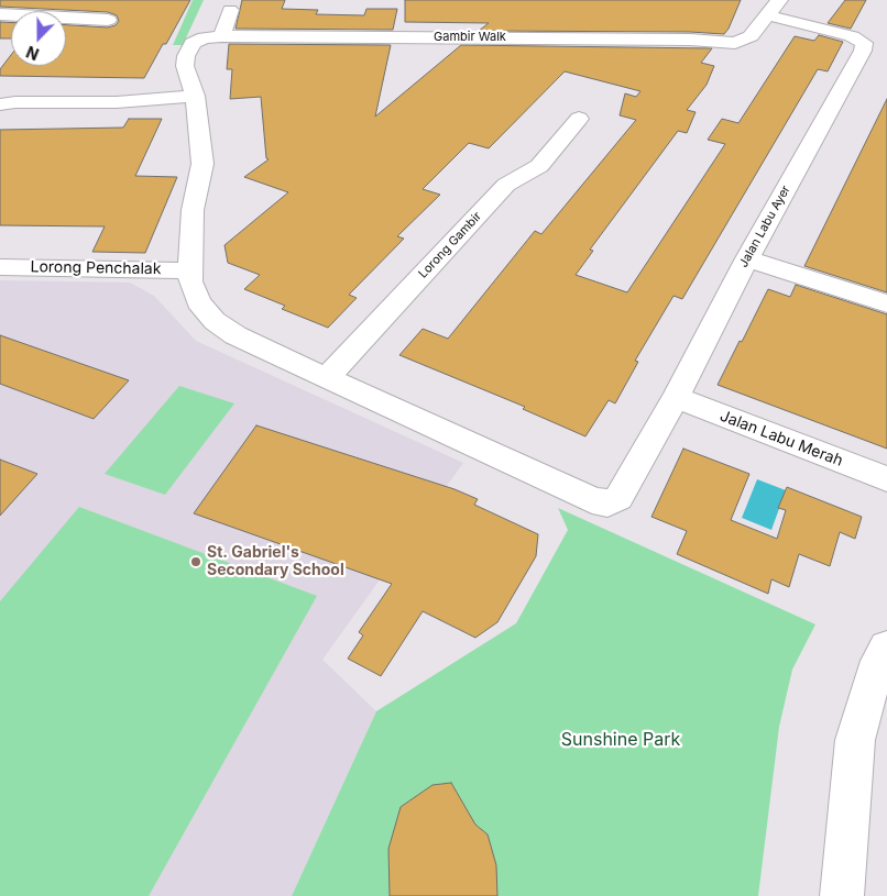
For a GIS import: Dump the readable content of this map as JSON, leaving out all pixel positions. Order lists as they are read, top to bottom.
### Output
{
  "streets": {
    "street": [
      "Gambir Walk",
      "Jalan Labu Ayer",
      "Lorong Gambir",
      "Lorong Penchalak",
      "Jalan Labu Merah"
    ]
  },
  "crossings": [
    ["Gambir Walk", "Jalan Labu Ayer"],
    ["Jalan Labu Ayer", "Lorong Gambir"],
    ["Jalan Labu Ayer", "Jalan Labu Merah"]
  ],
  "parks": ["Sunshine Park"],
  "places": ["St. Gabriel's Secondary School"],
  "north": "bottom"
}
